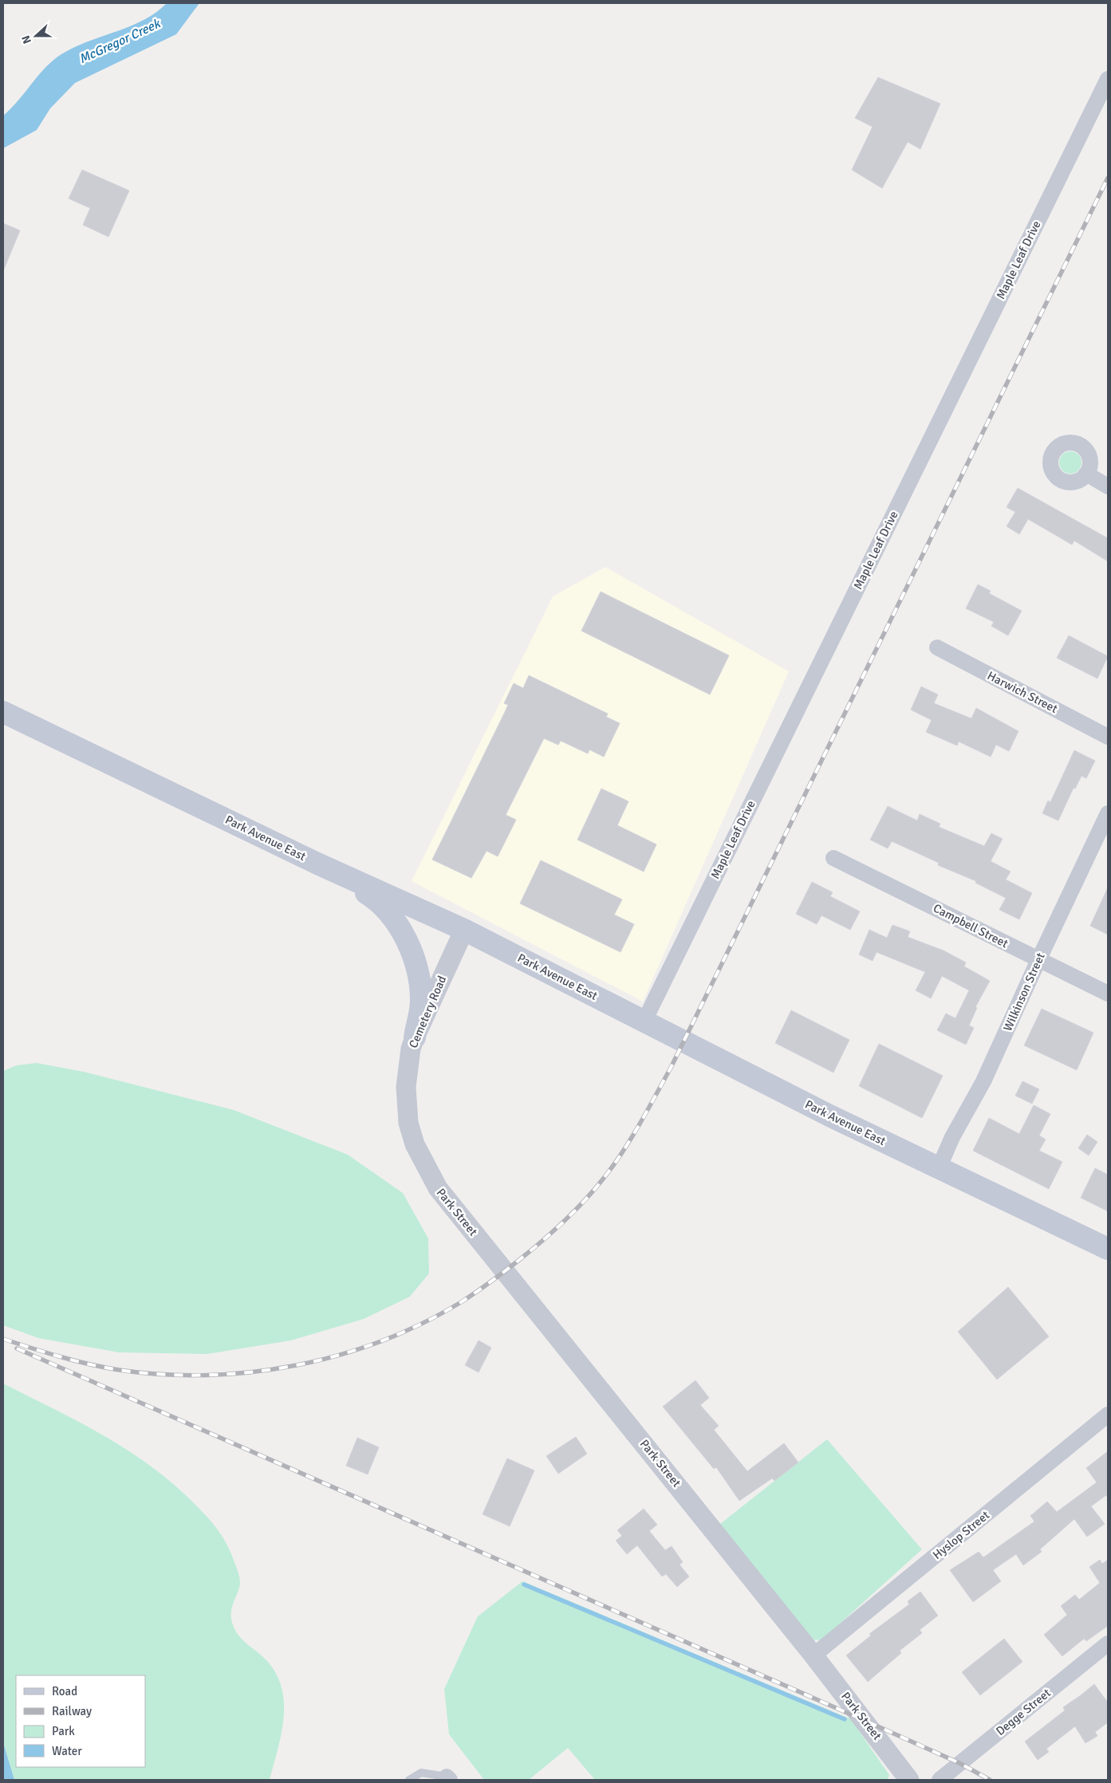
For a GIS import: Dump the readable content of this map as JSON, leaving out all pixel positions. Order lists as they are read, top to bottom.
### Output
{
  "streets": {
    "main road": ["Park Avenue East"],
    "street": [
      "Maple Leaf Drive",
      "Harwich Street",
      "Campbell Street",
      "Wilkinson Street",
      "Cemetery Road",
      "Park Street",
      "Hyslop Street",
      "Degge Street"
    ]
  },
  "crossings": [
    ["Maple Leaf Drive", "Park Avenue East"],
    ["Park Avenue East", "Wilkinson Street"],
    ["Park Avenue East", "Cemetery Road"],
    ["Campbell Street", "Wilkinson Street"],
    ["Cemetery Road", "Park Street"],
    ["Park Street", "Hyslop Street"]
  ],
  "water": ["McGregor Creek"],
  "legend": [
    "Road",
    "Railway",
    "Park",
    "Water"
  ],
  "north": "left"
}
